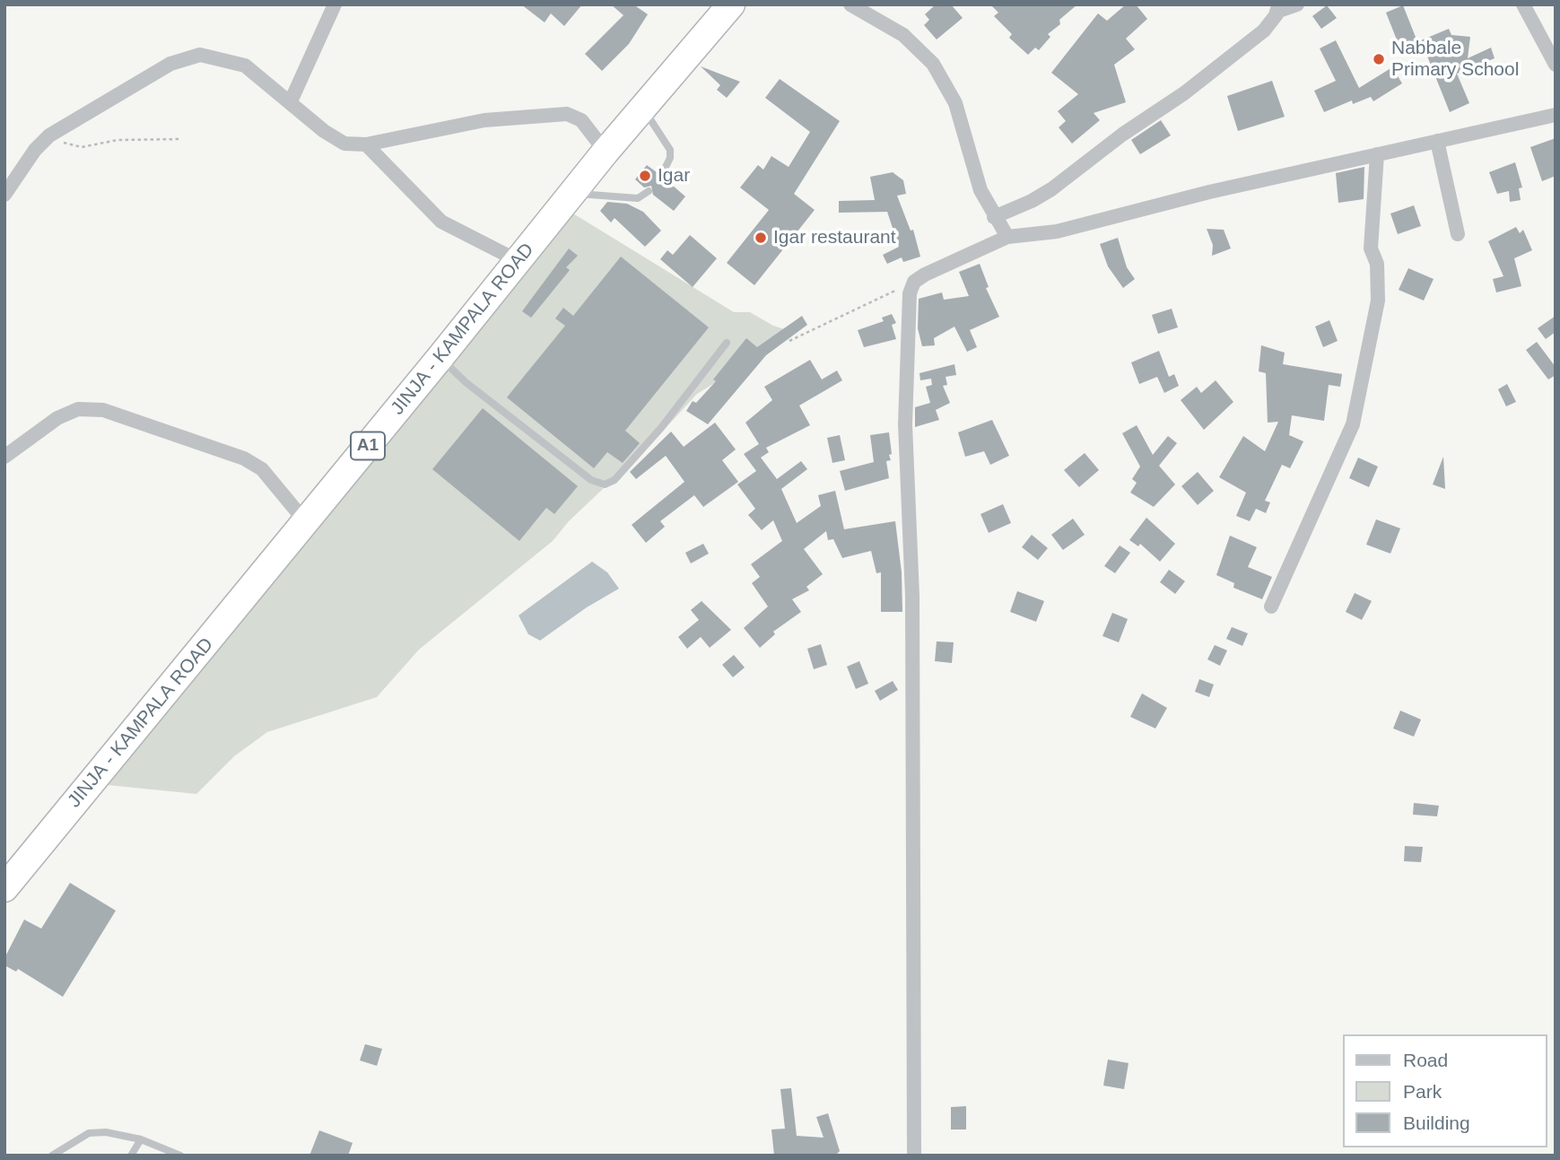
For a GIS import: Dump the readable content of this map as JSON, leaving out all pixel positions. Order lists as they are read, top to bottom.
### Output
{
  "streets": {
    "highway": ["JINJA - KAMPALA ROAD", "A1"]
  },
  "places": ["Nabbale Primary School", "Igar", "Igar restaurant"],
  "legend": ["Road", "Park", "Building"]
}
